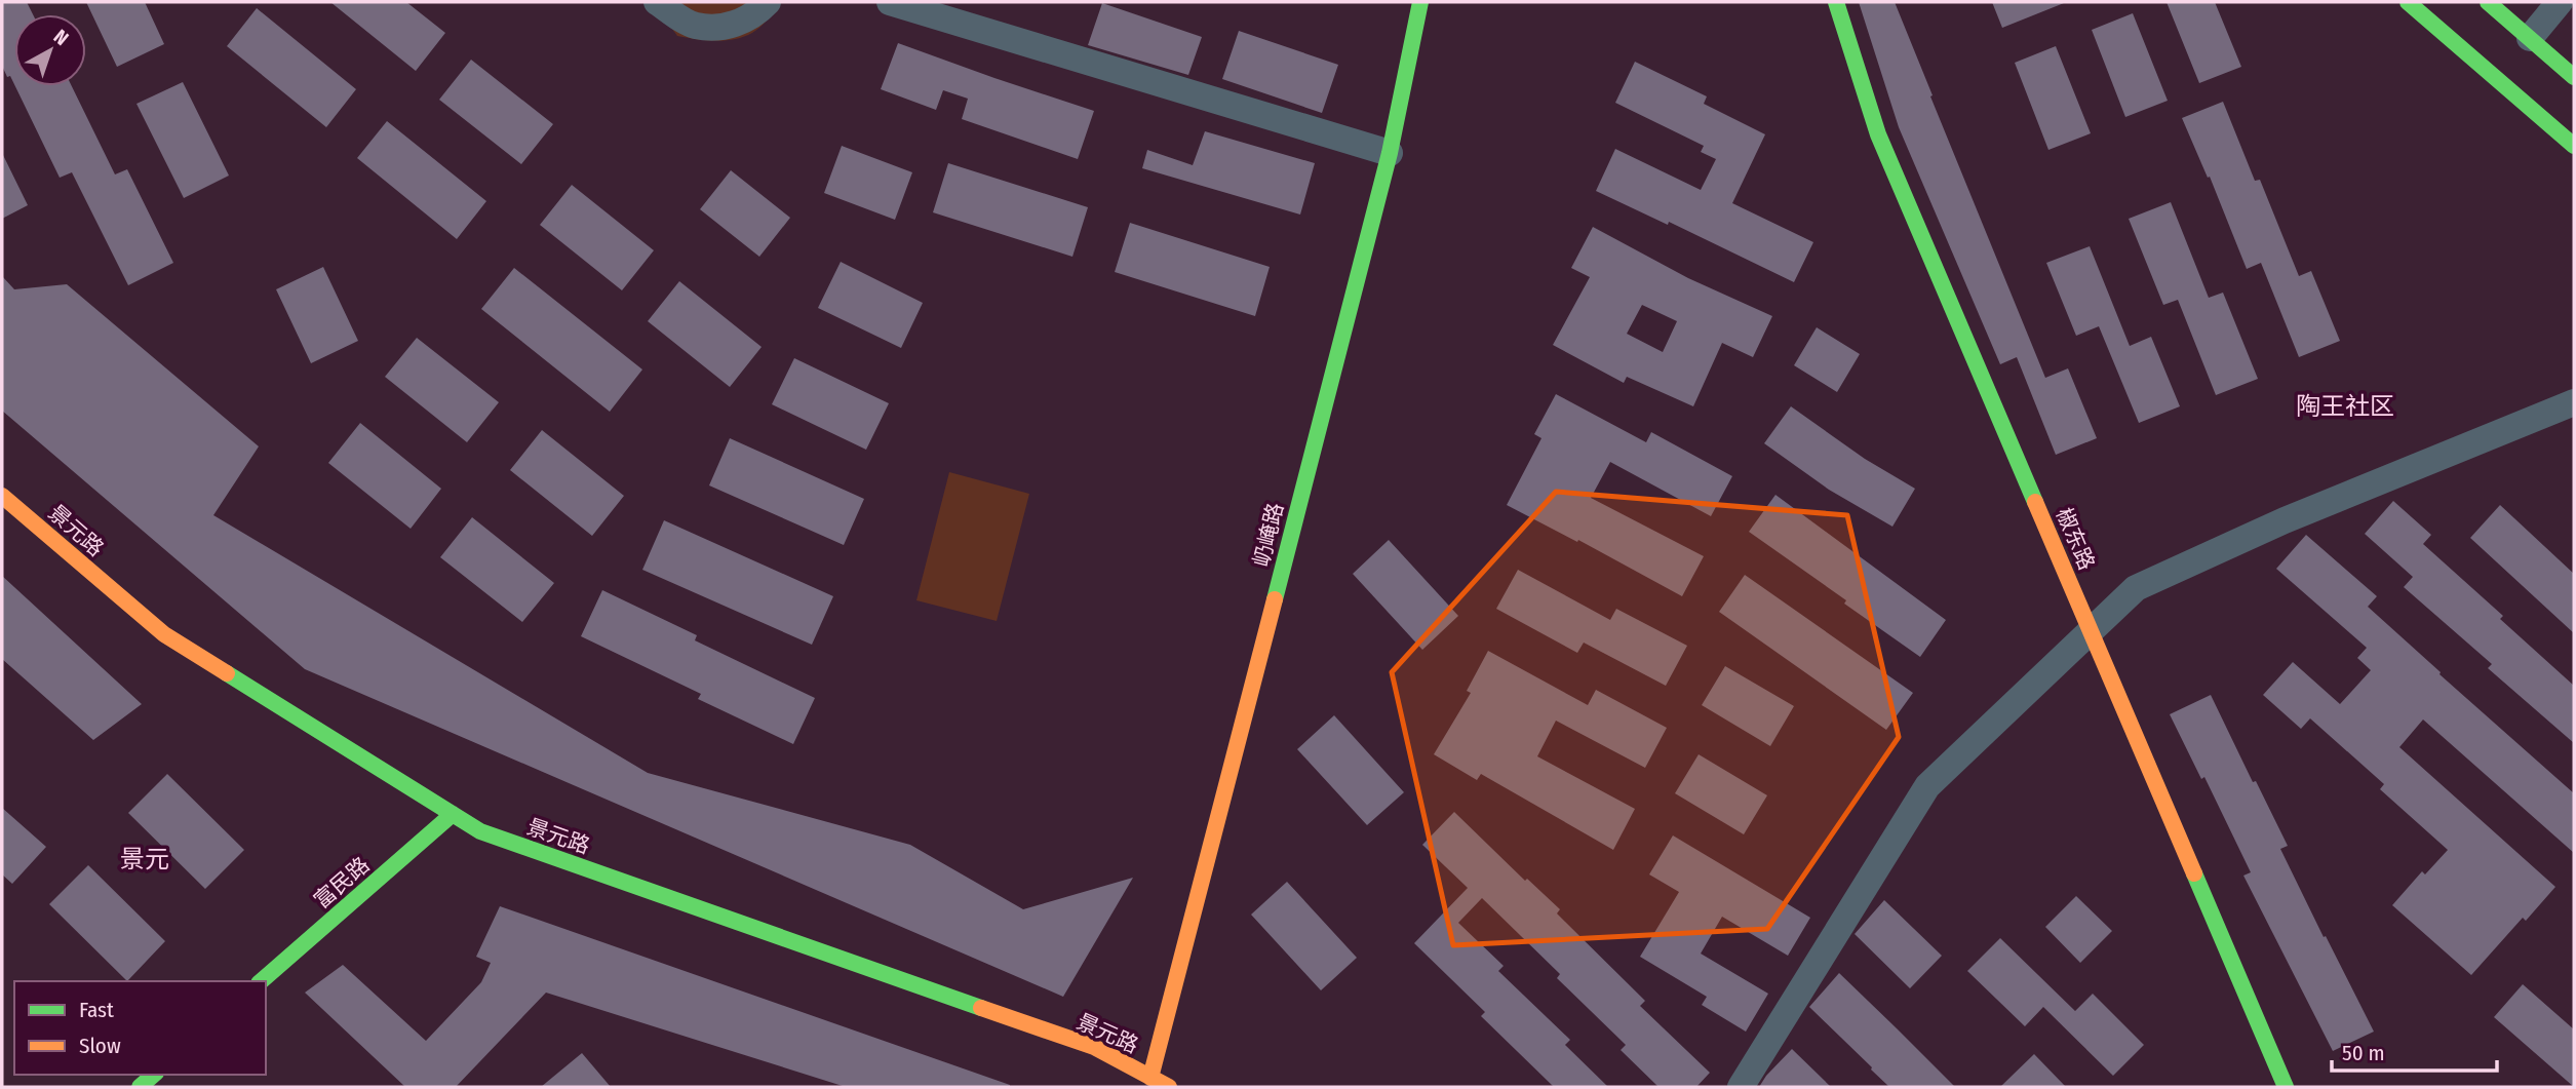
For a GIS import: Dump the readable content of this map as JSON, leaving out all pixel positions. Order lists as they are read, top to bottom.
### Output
{
  "streets": {
    "street": [
      "景元路",
      "屷崦路",
      "椒东路",
      "富民路"
    ]
  },
  "crossings": [
    ["景元路", "屷崦路"],
    ["景元路", "富民路"]
  ],
  "districts": ["陶王社区", "景元"],
  "legend": ["Fast", "Slow"],
  "scale_bar": "50 m",
  "north": "top right"
}
